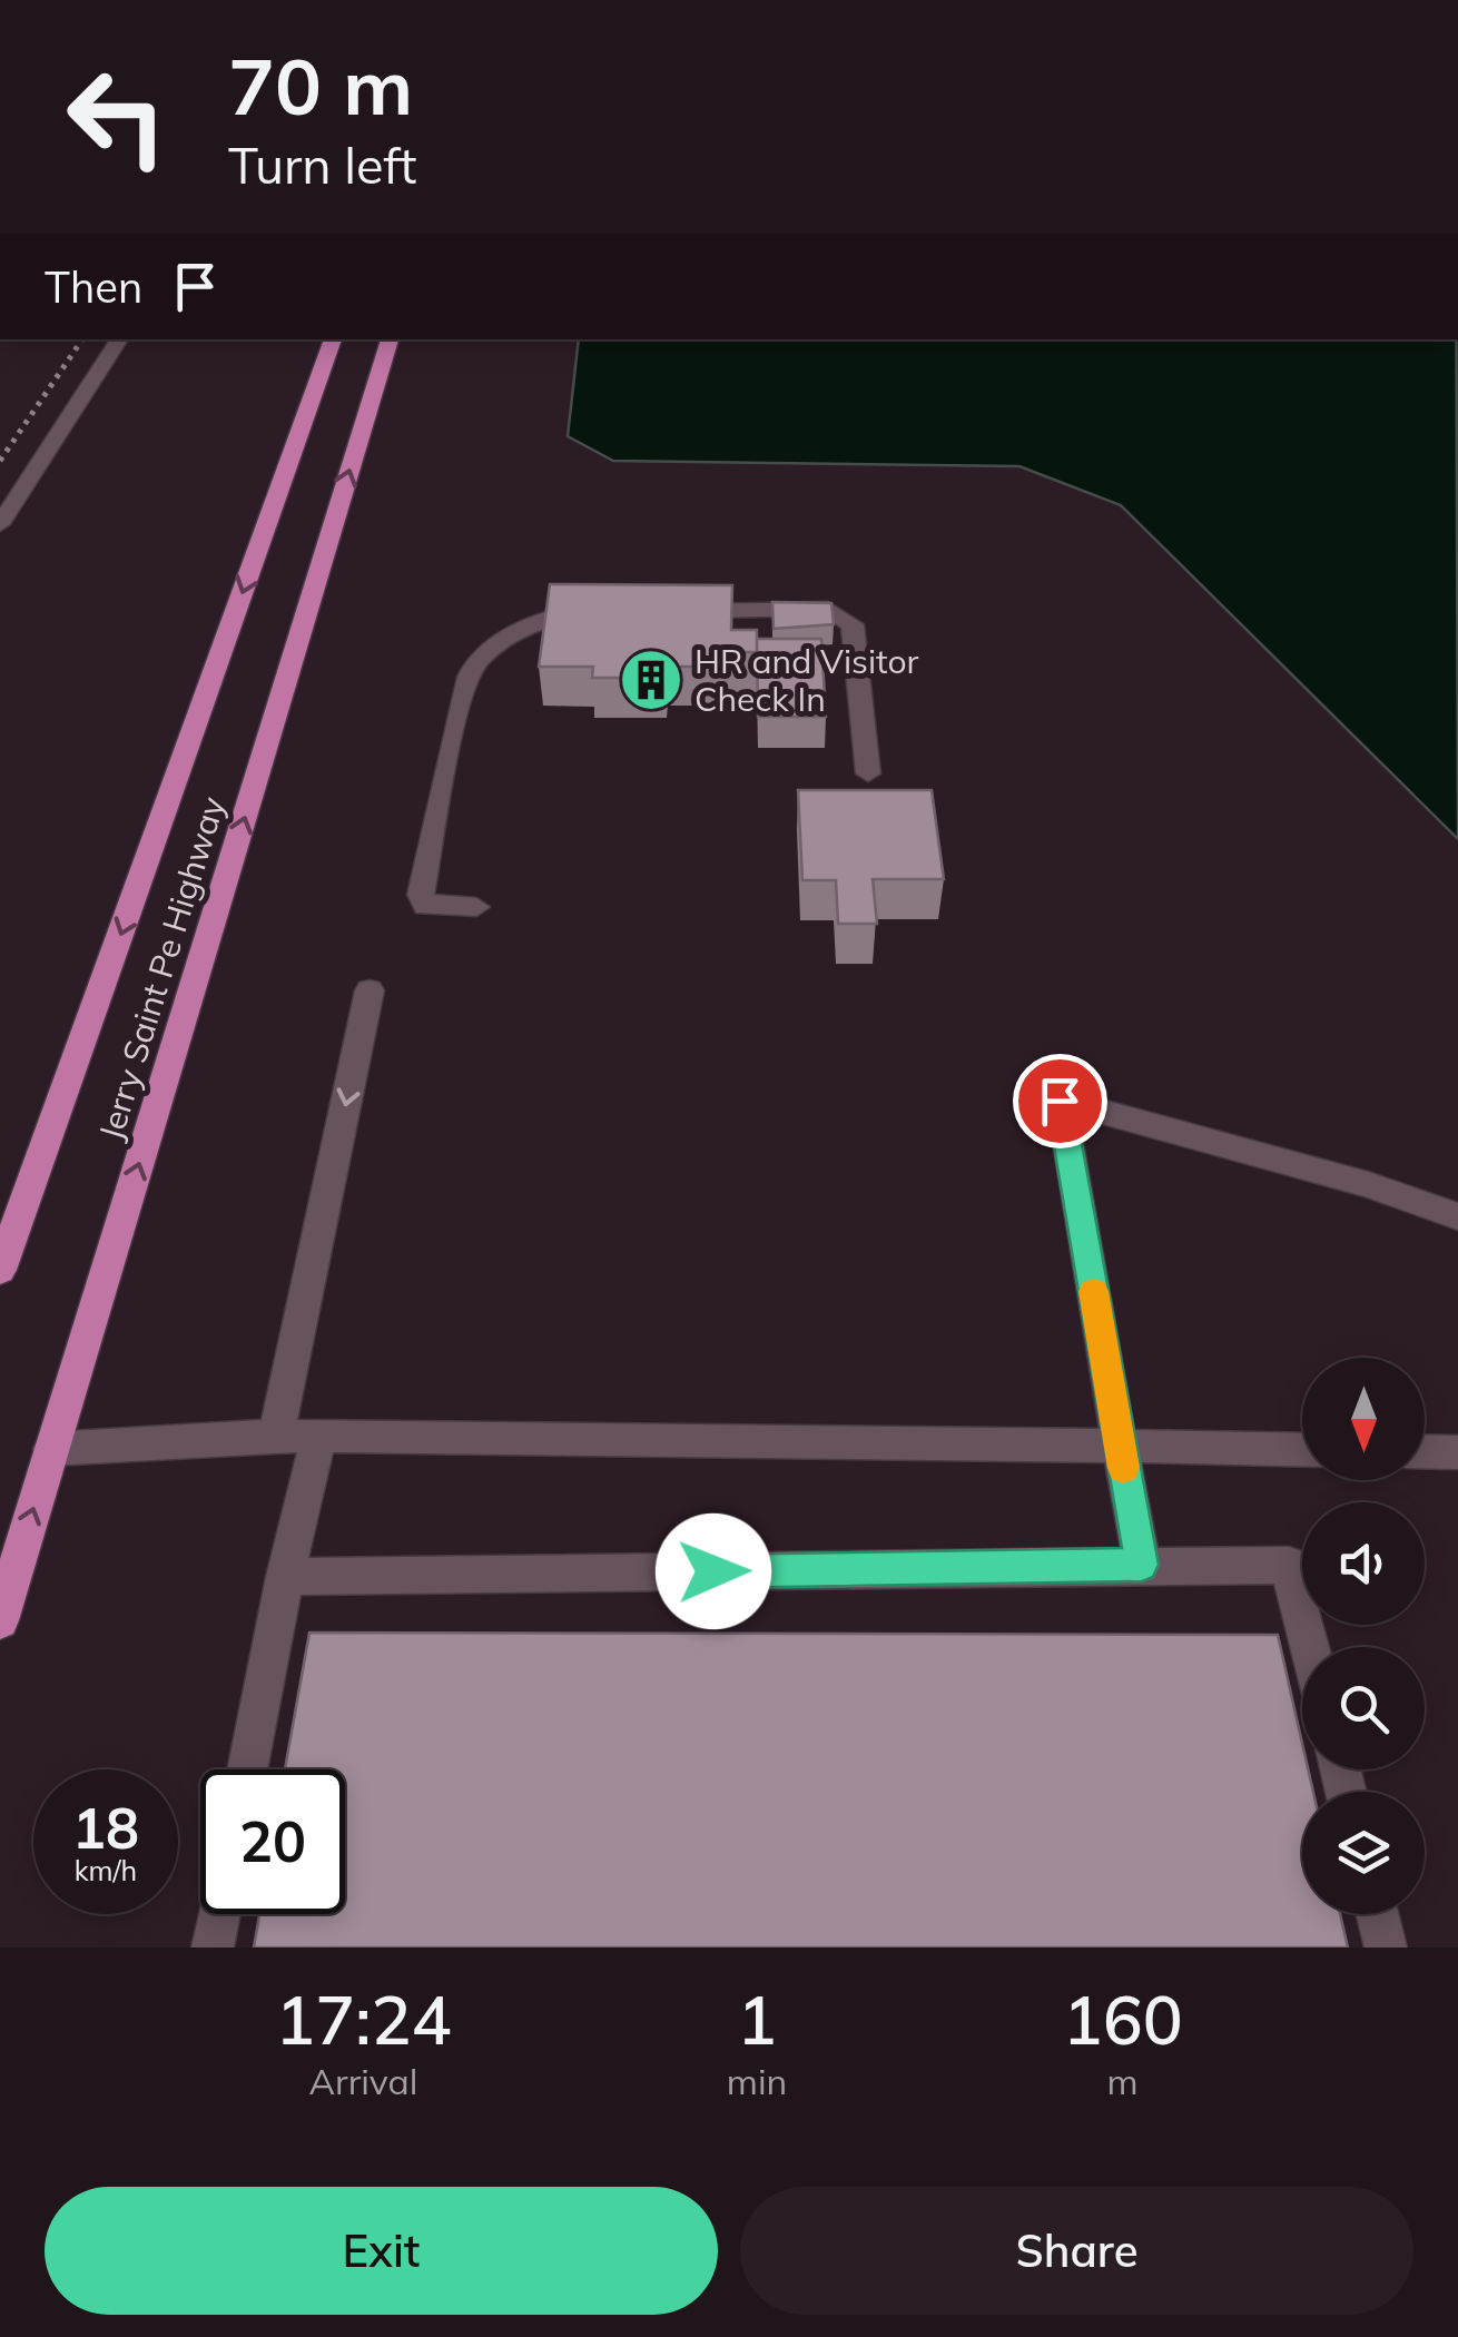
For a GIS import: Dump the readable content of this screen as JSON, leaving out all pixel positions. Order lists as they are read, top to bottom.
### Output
{
  "streets": {
    "main road": ["Jerry Saint Pe Highway"]
  },
  "places": {
    "building": ["HR and Visitor Check In"]
  },
  "north": "bottom",
  "page": {
    "turn": ["70 m", "Turn left"],
    "then": "Then",
    "speed": "18 km/h",
    "limit": "20",
    "eta": [
      "17:24",
      "Arrival",
      "1",
      "min",
      "160",
      "m"
    ],
    "buttons": ["Exit", "Share"]
  }
}
